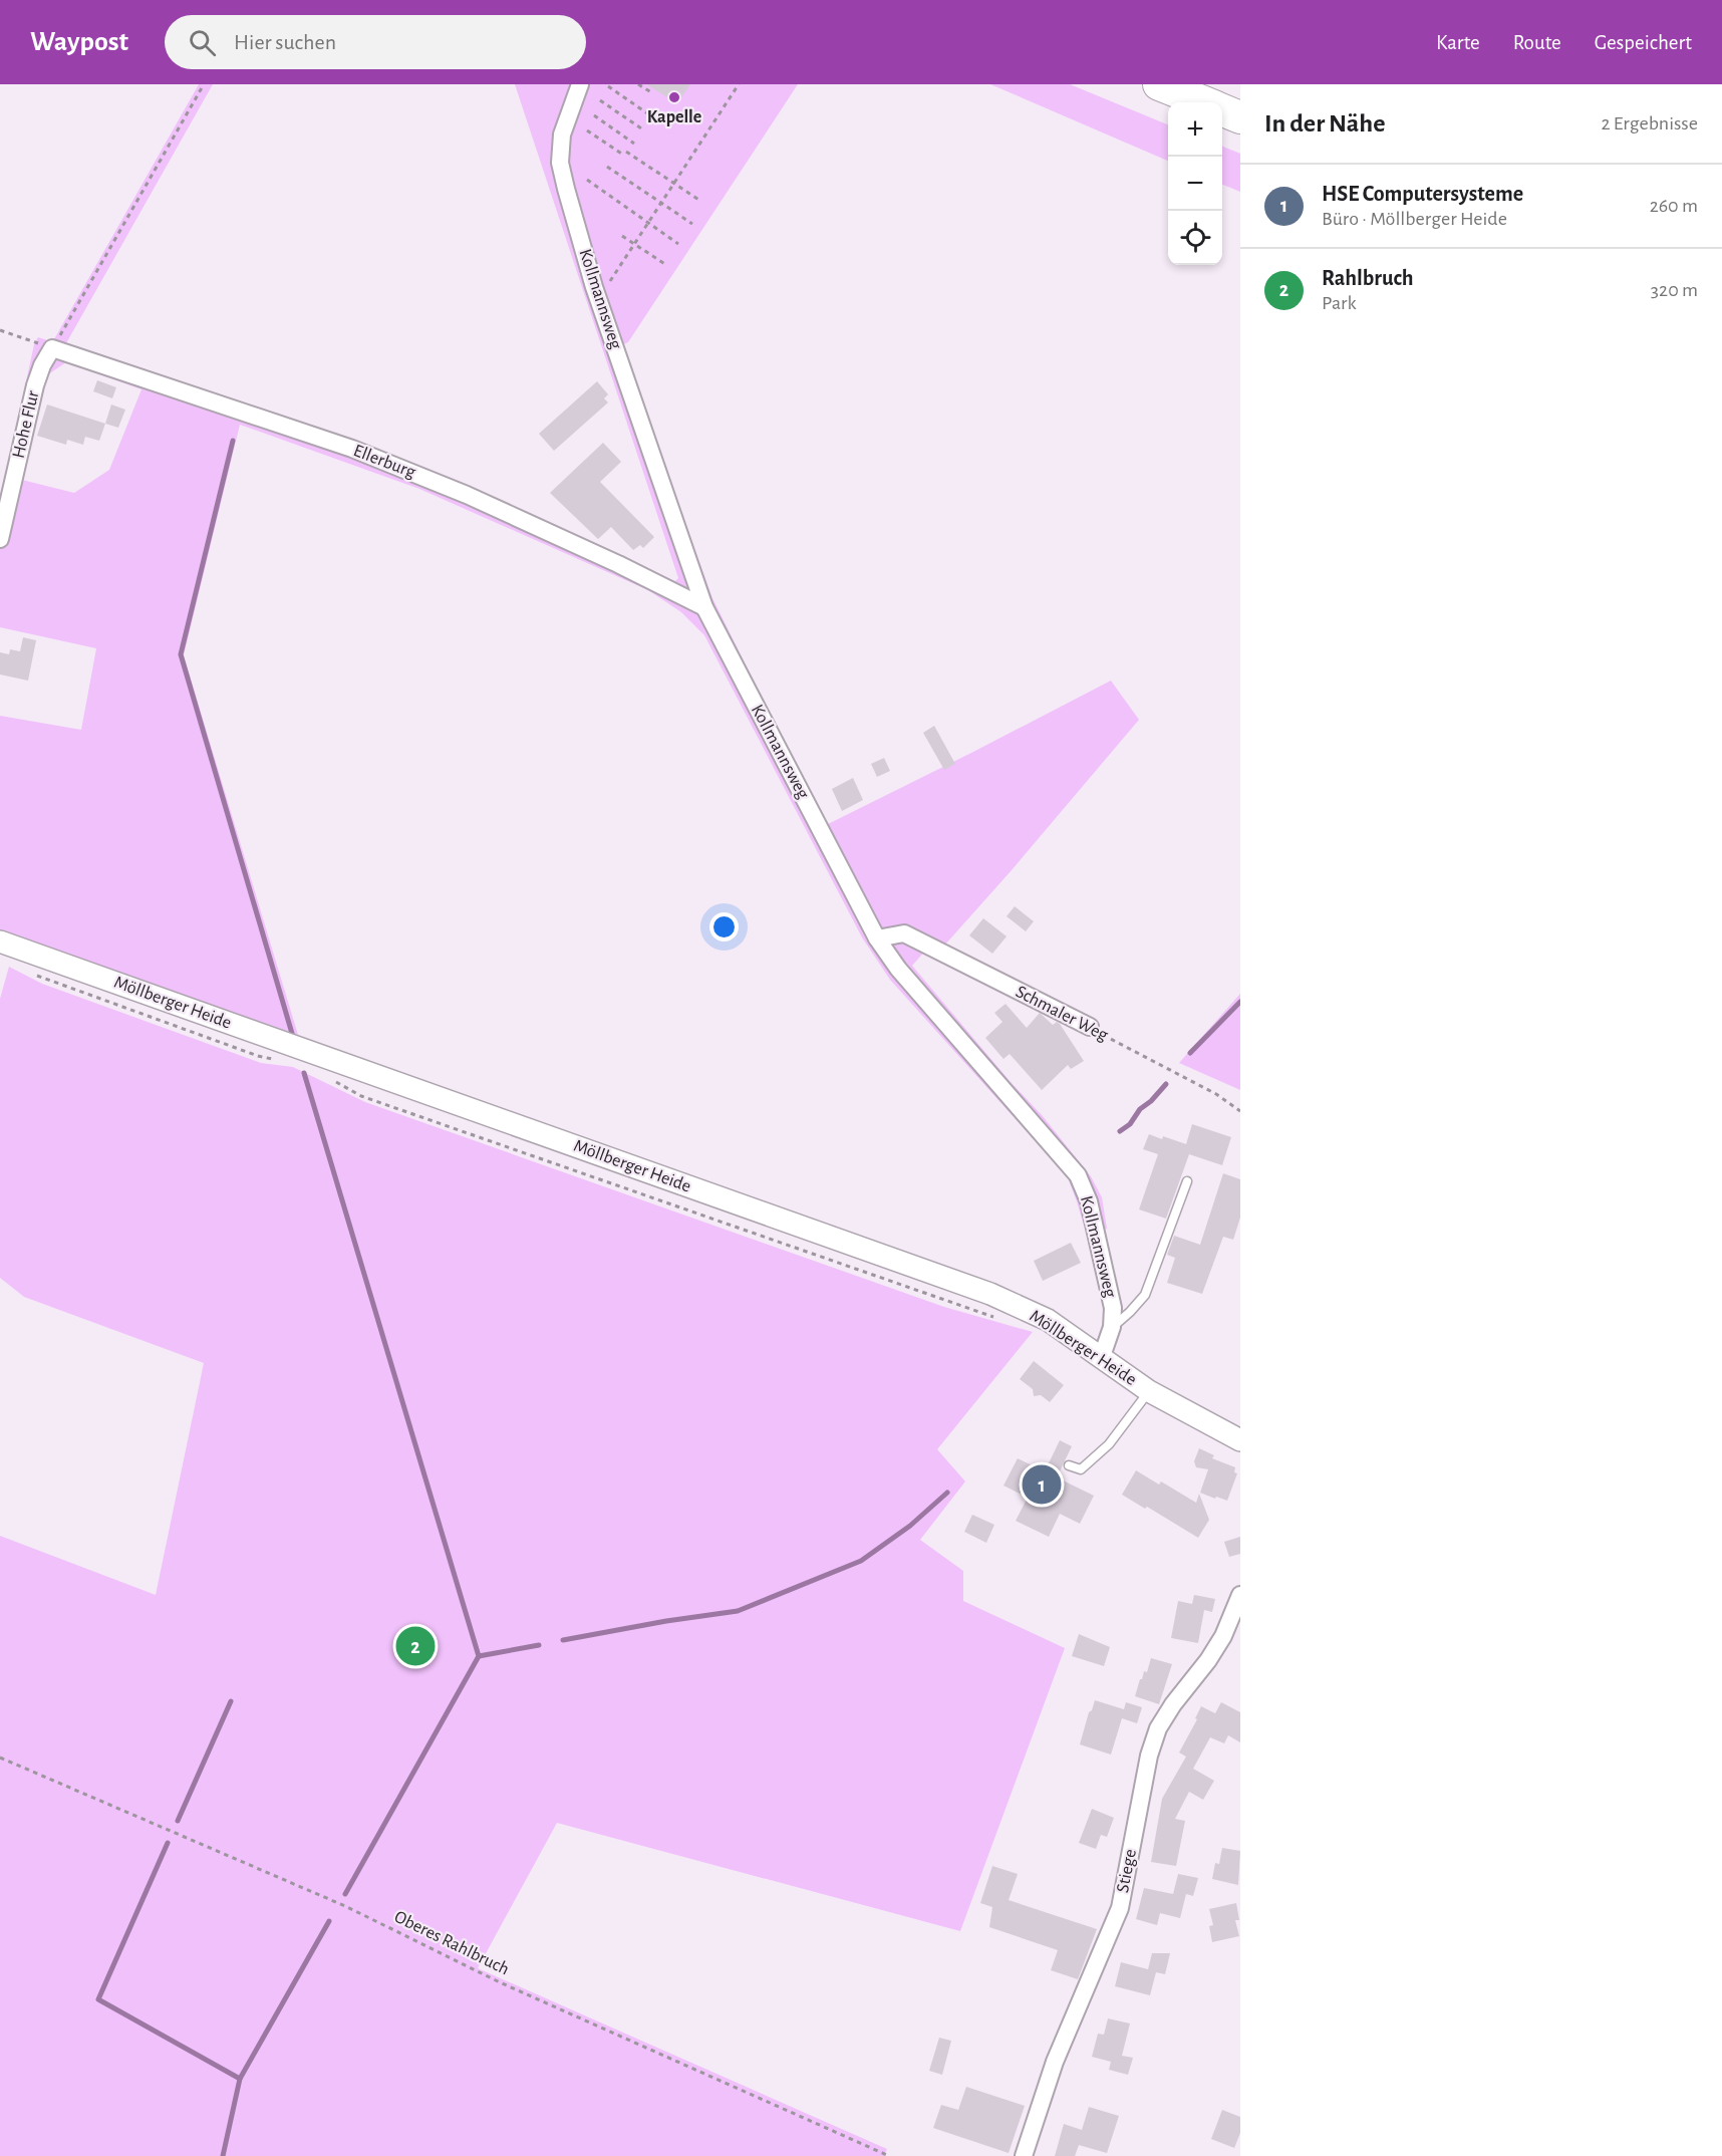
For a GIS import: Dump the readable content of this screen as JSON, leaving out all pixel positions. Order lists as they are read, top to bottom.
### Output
{
  "streets": {
    "street": [
      "Kollmannsweg",
      "Hohe Flur",
      "Ellerburg",
      "Möllberger Heide",
      "Schmaler Weg",
      "Stiege"
    ],
    "path": ["Oberes Rahlbruch"]
  },
  "crossings": [
    ["Kollmannsweg", "Ellerburg"],
    ["Kollmannsweg", "Möllberger Heide"],
    ["Kollmannsweg", "Schmaler Weg"],
    ["Hohe Flur", "Ellerburg"]
  ],
  "places": ["Kapelle"],
  "page": {
    "header": "Waypost",
    "search": "Hier suchen",
    "nav": ["Karte", "Route", "Gespeichert"],
    "heading": ["In der Nähe", "2 Ergebnisse"],
    "map_buttons": ["+", "−"],
    "list": [
      {
        "mark": "1",
        "name": "HSE Computersysteme",
        "note": "Büro · Möllberger Heide",
        "value": "260 m"
      },
      {
        "mark": "2",
        "name": "Rahlbruch",
        "note": "Park",
        "value": "320 m"
      }
    ],
    "pins": ["1", "2"]
  }
}
